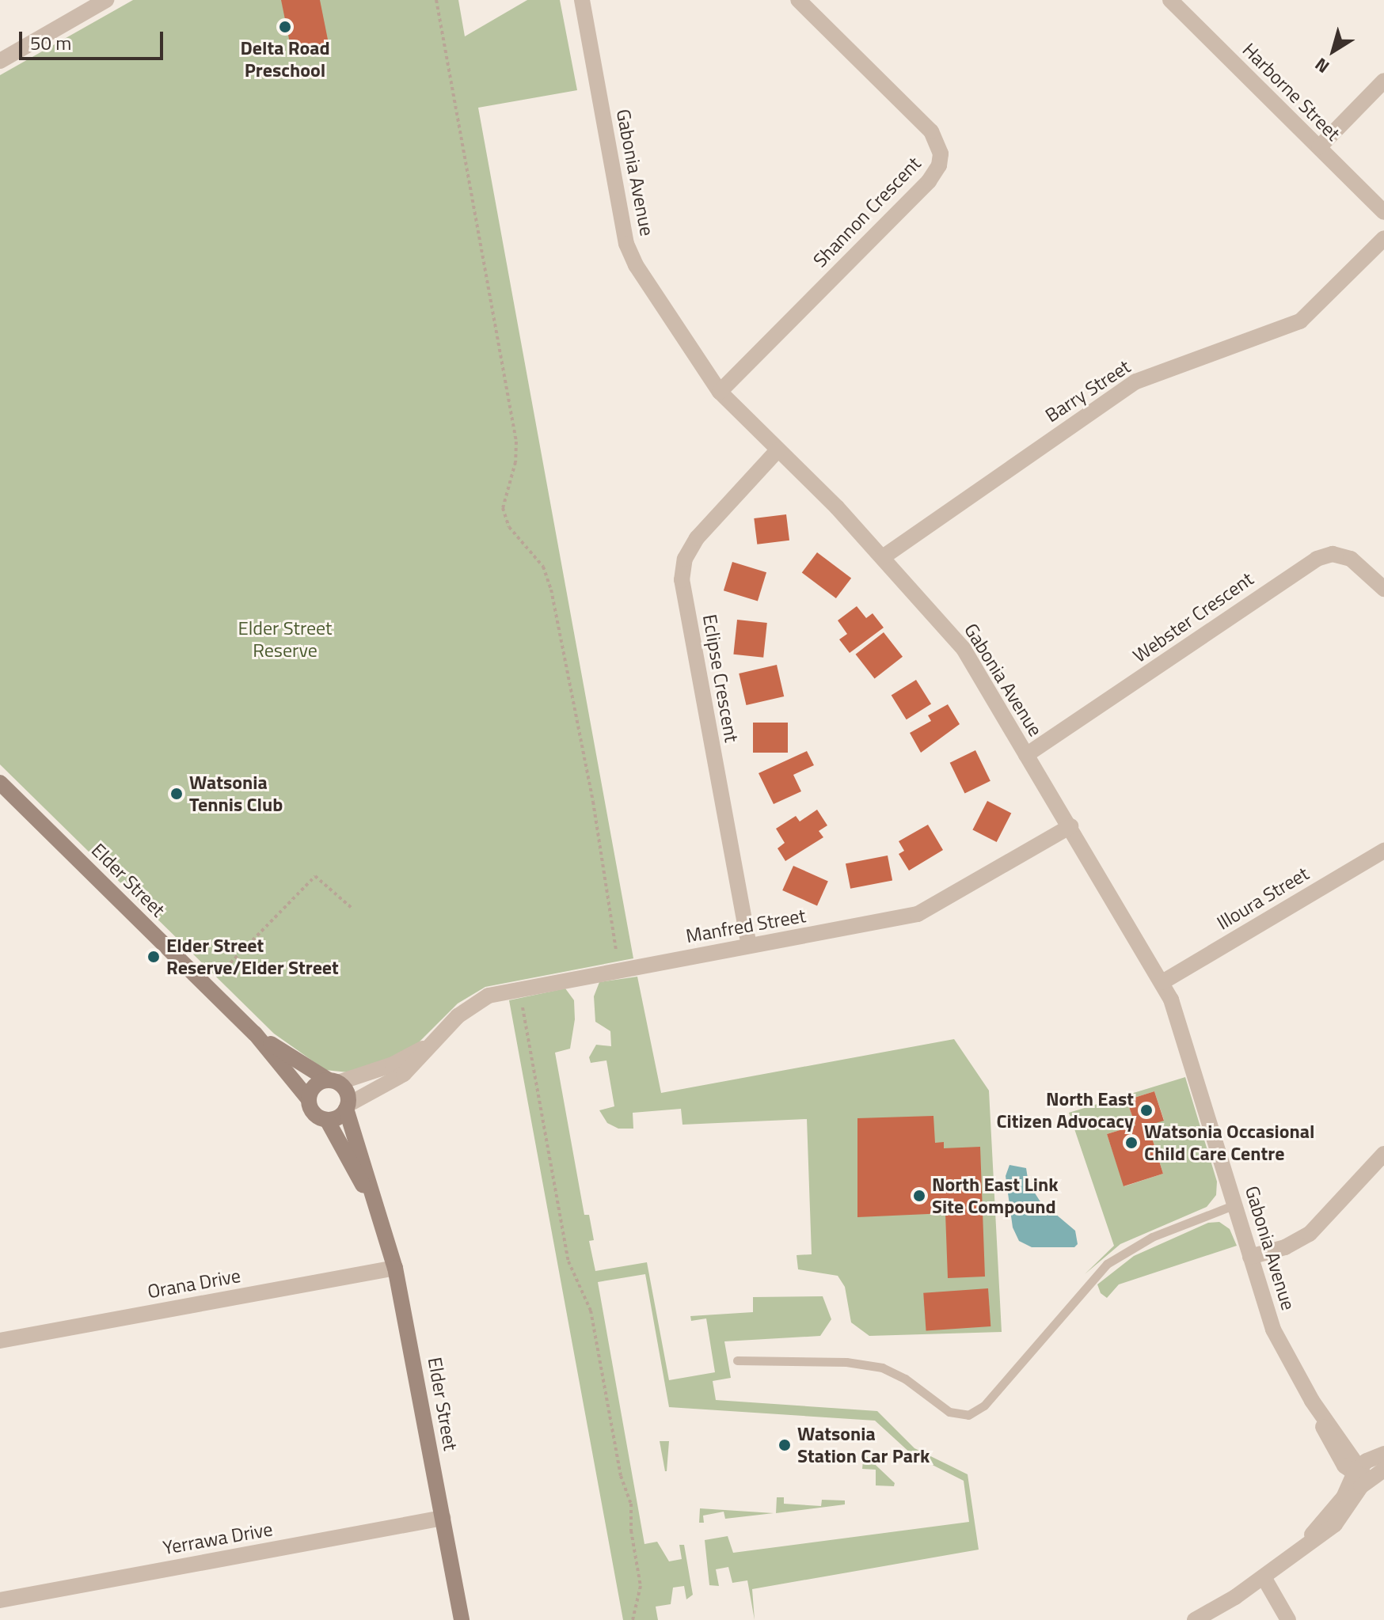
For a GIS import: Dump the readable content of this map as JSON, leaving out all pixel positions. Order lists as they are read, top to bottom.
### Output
{
  "streets": {
    "street": [
      "Harborne Street",
      "Gabonia Avenue",
      "Shannon Crescent",
      "Barry Street",
      "Webster Crescent",
      "Eclipse Crescent",
      "Elder Street",
      "Illoura Street",
      "Manfred Street",
      "Orana Drive",
      "Yerrawa Drive"
    ]
  },
  "crossings": [
    ["Gabonia Avenue", "Shannon Crescent"],
    ["Gabonia Avenue", "Barry Street"],
    ["Gabonia Avenue", "Webster Crescent"],
    ["Gabonia Avenue", "Eclipse Crescent"],
    ["Gabonia Avenue", "Illoura Street"],
    ["Gabonia Avenue", "Manfred Street"],
    ["Eclipse Crescent", "Manfred Street"],
    ["Elder Street", "Manfred Street"],
    ["Elder Street", "Orana Drive"],
    ["Elder Street", "Yerrawa Drive"]
  ],
  "parks": ["Elder Street Reserve"],
  "places": [
    "Delta Road Preschool",
    "Watsonia Tennis Club",
    "Elder Street Reserve/Elder Street",
    "North East Citizen Advocacy",
    "Watsonia Occasional Child Care Centre",
    "North East Link Site Compound",
    "Watsonia Station Car Park"
  ],
  "scale_bar": "50 m",
  "north": "bottom left"
}
